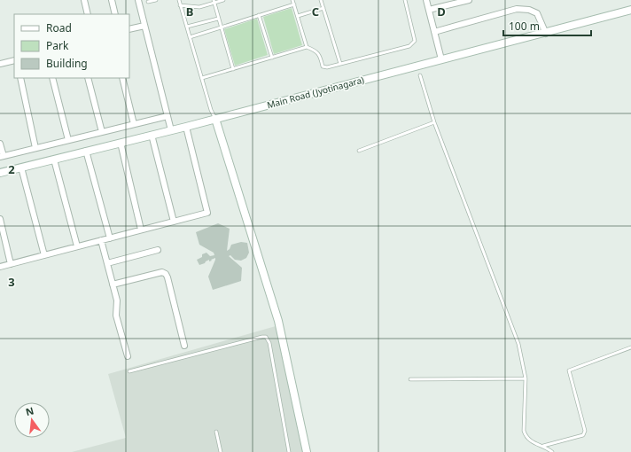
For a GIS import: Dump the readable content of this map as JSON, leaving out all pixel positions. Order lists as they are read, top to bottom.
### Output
{
  "streets": {
    "street": ["Main Road (Jyotinagara)"]
  },
  "legend": ["Road", "Park", "Building"],
  "scale_bar": "100 m",
  "north": "top",
  "grid": {
    "columns": ["B", "C", "D"],
    "rows": ["2", "3"]
  }
}
